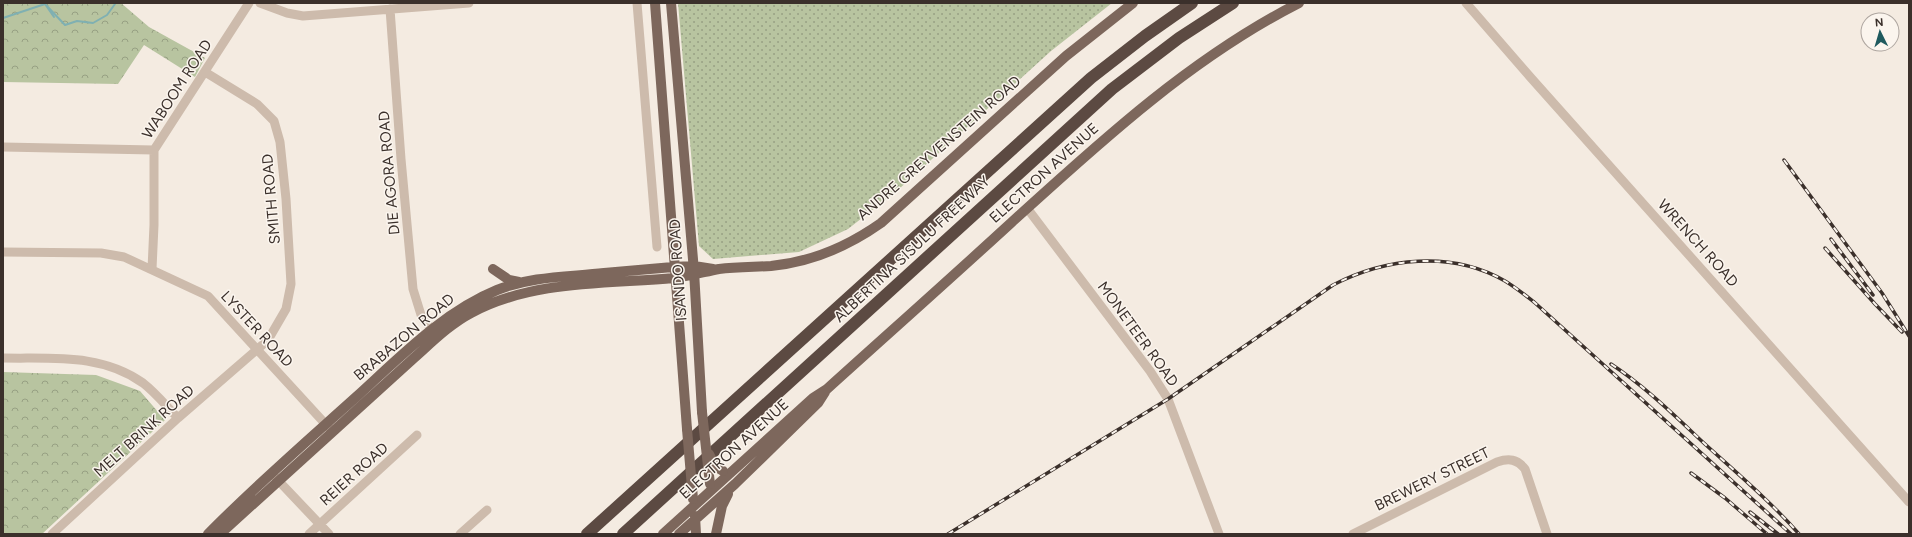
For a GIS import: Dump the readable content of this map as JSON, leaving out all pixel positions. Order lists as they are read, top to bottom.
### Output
{
  "streets": {
    "highway": ["ALBERTINA SISULU FREEWAY"],
    "main road": [
      "ANDRE GREYVENSTEIN ROAD",
      "ELECTRON AVENUE",
      "ISANDO ROAD",
      "BRABAZON ROAD"
    ],
    "street": [
      "WABOOM ROAD",
      "DIE AGORA ROAD",
      "SMITH ROAD",
      "WRENCH ROAD",
      "LYSTER ROAD",
      "MONETEER ROAD",
      "MELT BRINK ROAD",
      "REIER ROAD",
      "BREWERY STREET"
    ]
  },
  "crossings": [
    ["WABOOM ROAD", "SMITH ROAD"],
    ["WABOOM ROAD", "LYSTER ROAD"],
    ["ANDRE GREYVENSTEIN ROAD", "ISANDO ROAD"],
    ["ANDRE GREYVENSTEIN ROAD", "BRABAZON ROAD"],
    ["DIE AGORA ROAD", "BRABAZON ROAD"],
    ["ELECTRON AVENUE", "ISANDO ROAD"],
    ["ELECTRON AVENUE", "MONETEER ROAD"],
    ["SMITH ROAD", "LYSTER ROAD"],
    ["SMITH ROAD", "MELT BRINK ROAD"],
    ["ISANDO ROAD", "BRABAZON ROAD"],
    ["LYSTER ROAD", "BRABAZON ROAD"],
    ["LYSTER ROAD", "MELT BRINK ROAD"]
  ],
  "north": "top"
}
